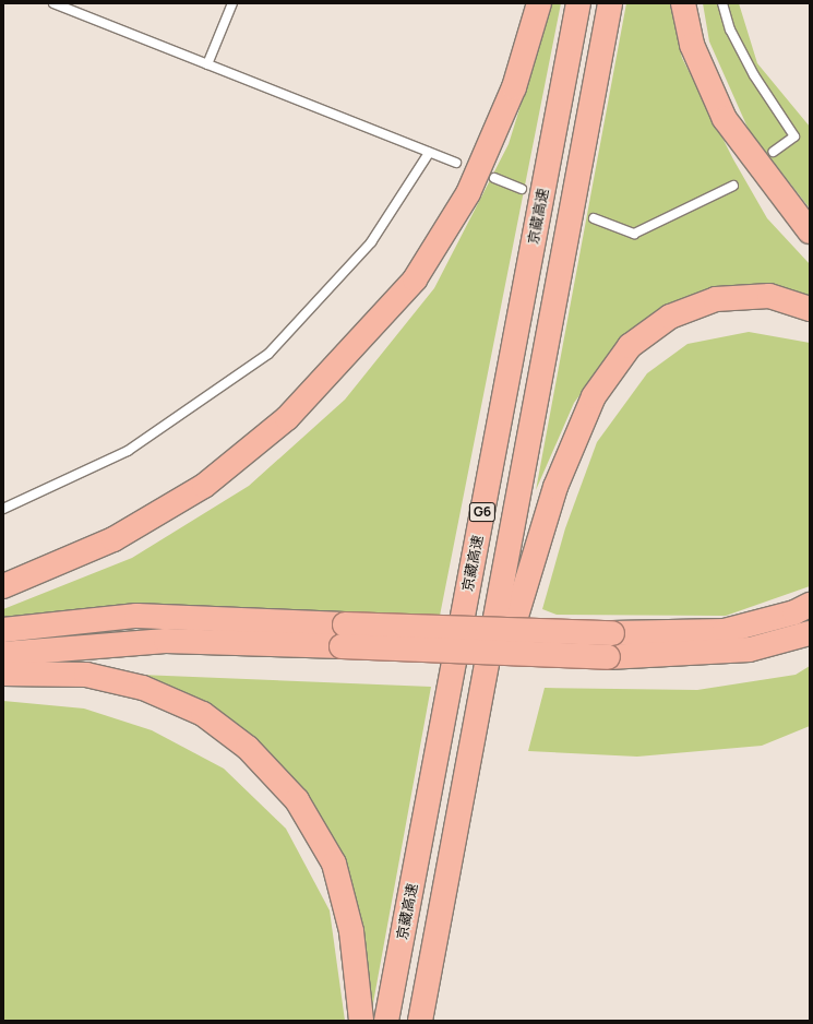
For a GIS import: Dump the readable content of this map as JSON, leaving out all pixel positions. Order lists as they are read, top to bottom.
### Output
{
  "streets": {
    "highway": ["京藏高速", "G6"]
  }
}
